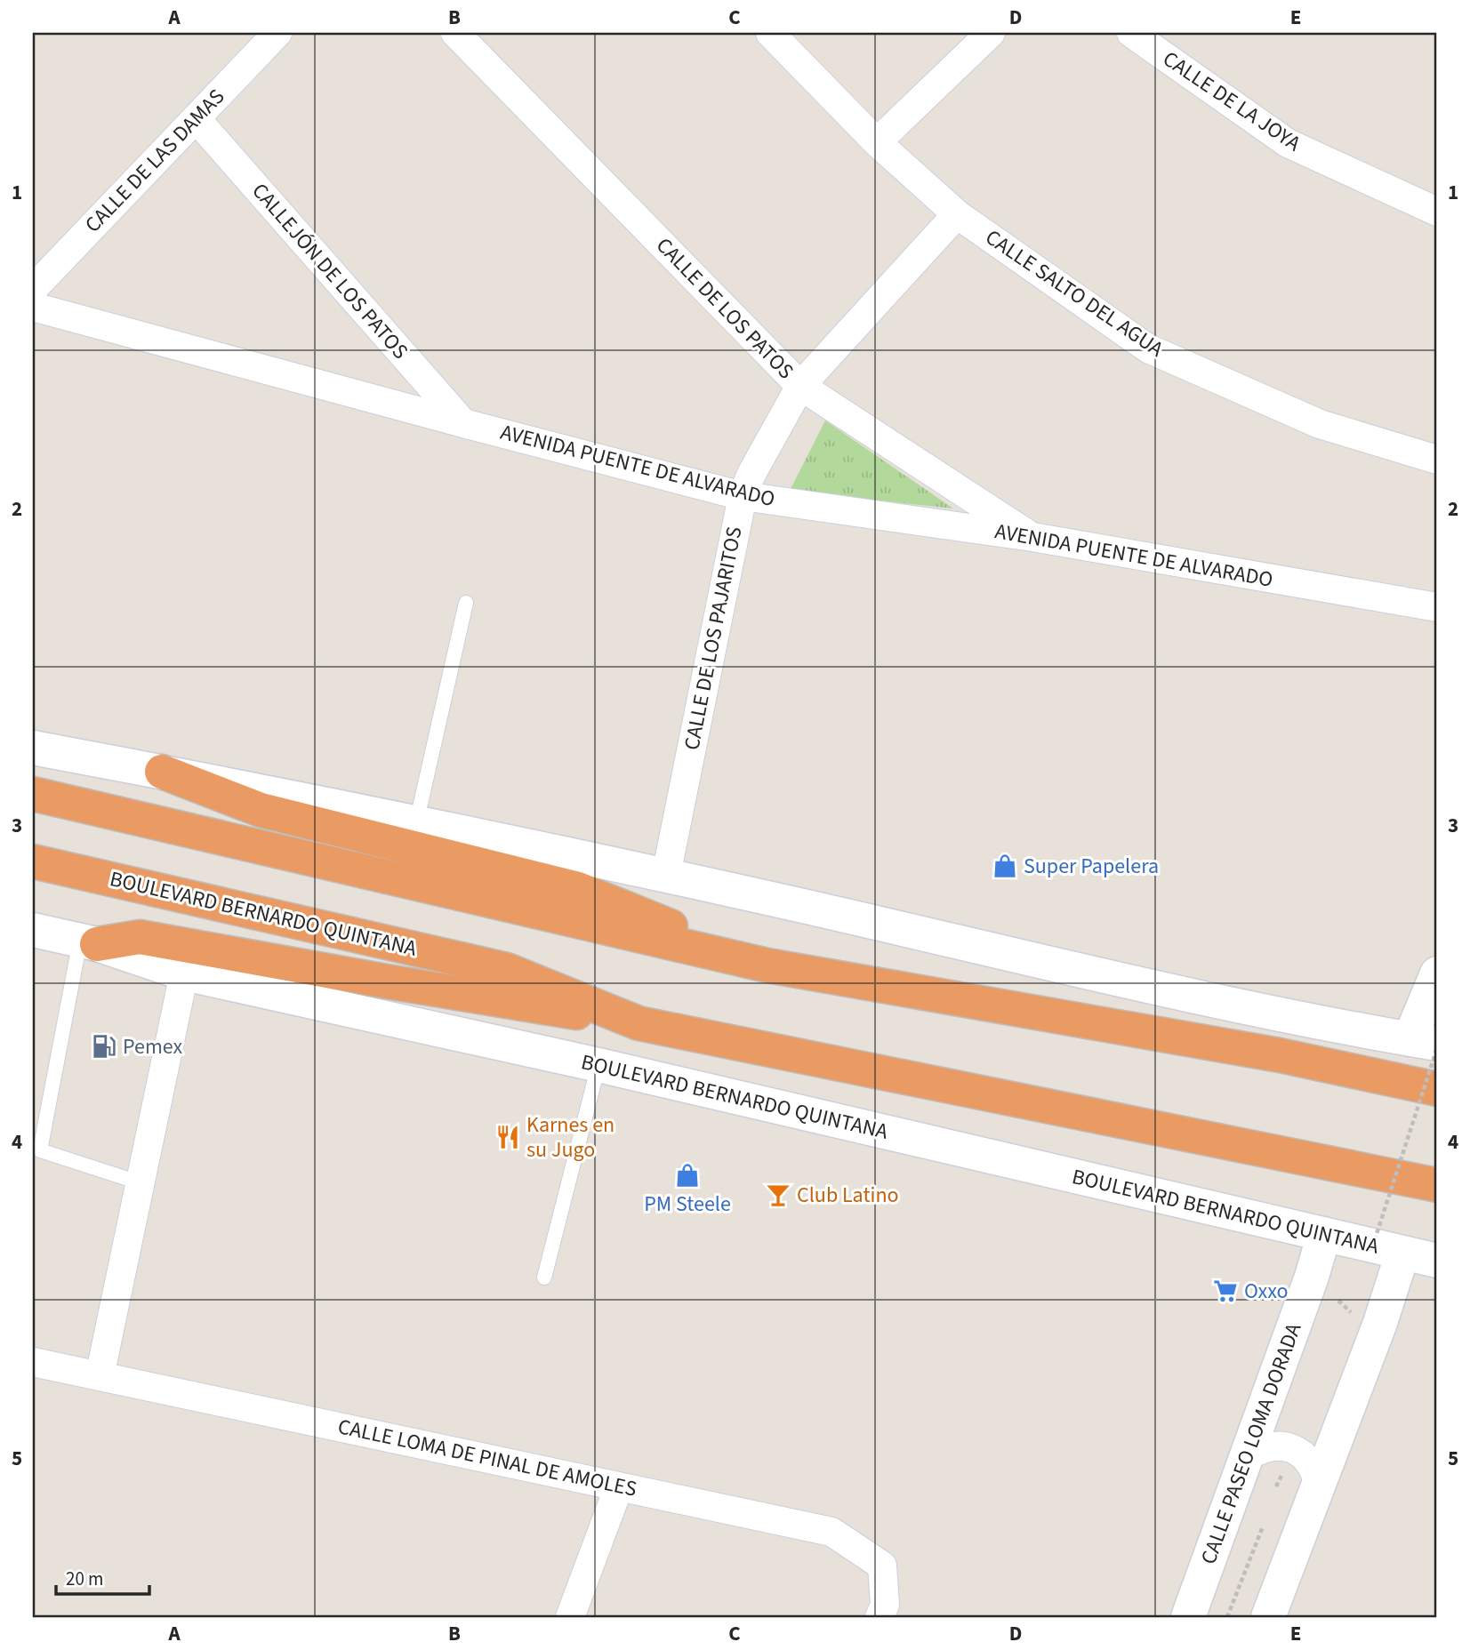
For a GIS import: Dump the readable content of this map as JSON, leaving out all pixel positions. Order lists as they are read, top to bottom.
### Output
{
  "streets": {
    "highway": ["BOULEVARD BERNARDO QUINTANA"],
    "main road": ["CALLE PASEO LOMA DORADA"],
    "street": [
      "CALLE DE LA JOYA",
      "CALLE DE LAS DAMAS",
      "CALLEJÓN DE LOS PATOS",
      "CALLE SALTO DEL AGUA",
      "CALLE DE LOS PATOS",
      "AVENIDA PUENTE DE ALVARADO",
      "CALLE DE LOS PAJARITOS",
      "CALLE LOMA DE PINAL DE AMOLES"
    ]
  },
  "crossings": [
    ["CALLE DE LAS DAMAS", "CALLEJÓN DE LOS PATOS"],
    ["CALLEJÓN DE LOS PATOS", "AVENIDA PUENTE DE ALVARADO"],
    ["CALLE SALTO DEL AGUA", "CALLE DE LOS PAJARITOS"],
    ["CALLE DE LOS PATOS", "AVENIDA PUENTE DE ALVARADO"],
    ["CALLE DE LOS PATOS", "CALLE DE LOS PAJARITOS"],
    ["AVENIDA PUENTE DE ALVARADO", "CALLE DE LOS PAJARITOS"],
    ["BOULEVARD BERNARDO QUINTANA", "CALLE PASEO LOMA DORADA"]
  ],
  "places": {
    "shop": ["Super Papelera", "PM Steele"],
    "fuel station": ["Pemex"],
    "restaurant": ["Karnes en su Jugo"],
    "bar": ["Club Latino"],
    "supermarket": ["Oxxo"]
  },
  "scale_bar": "20 m",
  "grid": {
    "columns": [
      "A",
      "B",
      "C",
      "D",
      "E"
    ],
    "rows": [
      "1",
      "2",
      "3",
      "4",
      "5"
    ]
  }
}
